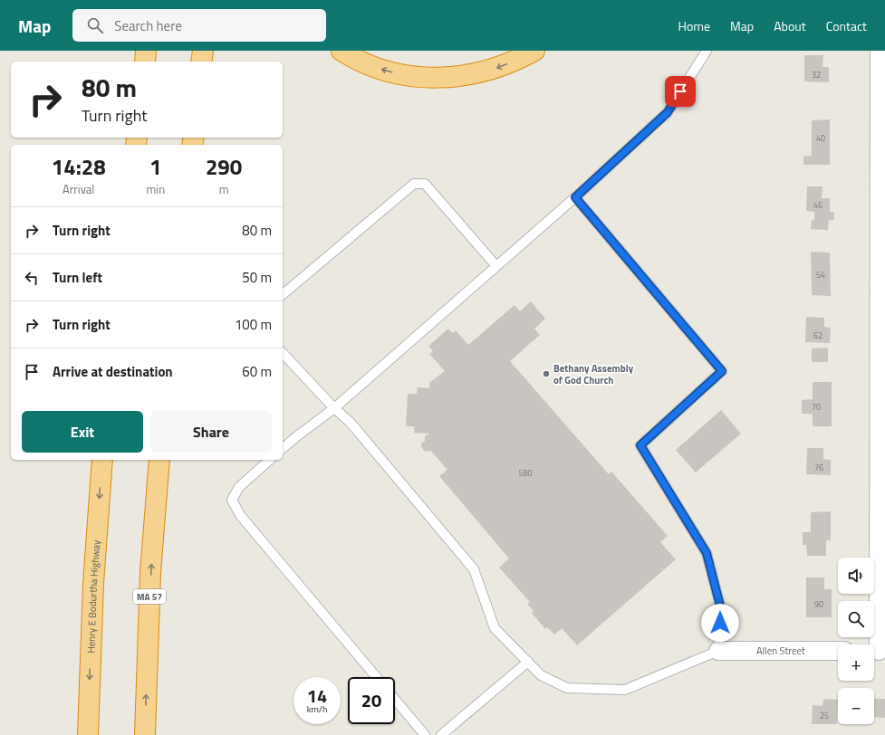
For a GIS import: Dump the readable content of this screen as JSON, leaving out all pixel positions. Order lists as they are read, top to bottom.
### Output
{
  "streets": {
    "highway": ["Henry E Bodurtha Highway", "MA 57"],
    "street": ["Allen Street"]
  },
  "places": ["Bethany Assembly of God Church"],
  "house_numbers": [
    "32",
    "40",
    "46",
    "54",
    "62",
    "70",
    "76",
    "580",
    "90",
    "25"
  ],
  "page": {
    "header": "Map",
    "search": "Search here",
    "nav": [
      "Home",
      "Map",
      "About",
      "Contact"
    ],
    "turn": ["80 m", "Turn right"],
    "eta": [
      "14:28",
      "Arrival",
      "1",
      "min",
      "290",
      "m"
    ],
    "list": [
      {
        "name": "Turn right",
        "value": "80 m"
      },
      {
        "name": "Turn left",
        "value": "50 m"
      },
      {
        "name": "Turn right",
        "value": "100 m"
      },
      {
        "name": "Arrive at destination",
        "value": "60 m"
      }
    ],
    "buttons": ["Exit", "Share"],
    "map_buttons": ["+", "−"],
    "speed": "14 km/h",
    "limit": "20"
  }
}
